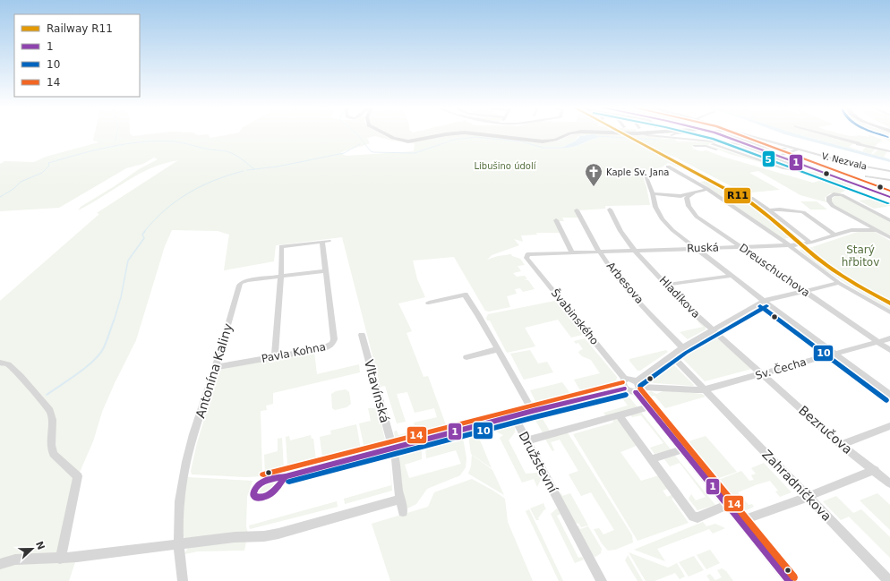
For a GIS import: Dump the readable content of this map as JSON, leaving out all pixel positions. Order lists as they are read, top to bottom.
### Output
{
  "streets": {
    "street": [
      "V. Nezvala",
      "Ruská",
      "Dreuschuchova",
      "Arbesova",
      "Hladíkova",
      "Švabinského",
      "Pavla Kohna",
      "Sv. Čecha",
      "Antonína Kaliny",
      "Vltavínská",
      "Bezručova",
      "Družstevní",
      "Zahradníčkova"
    ]
  },
  "crossings": [
    ["Ruská", "Dreuschuchova"],
    ["Ruská", "Arbesova"],
    ["Ruská", "Hladíkova"],
    ["Ruská", "Švabinského"],
    ["Dreuschuchova", "Sv. Čecha"],
    ["Hladíkova", "Sv. Čecha"],
    ["Hladíkova", "Bezručova"],
    ["Pavla Kohna", "Antonína Kaliny"],
    ["Sv. Čecha", "Bezručova"],
    ["Sv. Čecha", "Zahradníčkova"]
  ],
  "parks": ["Libušino údolí", "Starý hřbitov"],
  "places": {
    "church": ["Kaple Sv. Jana"]
  },
  "lines": [
    "rail line R11",
    "transit line 1",
    "transit line 10",
    "transit line 14",
    "transit line 5"
  ],
  "legend": [
    "Railway R11",
    "1",
    "10",
    "14"
  ],
  "north": "right"
}
